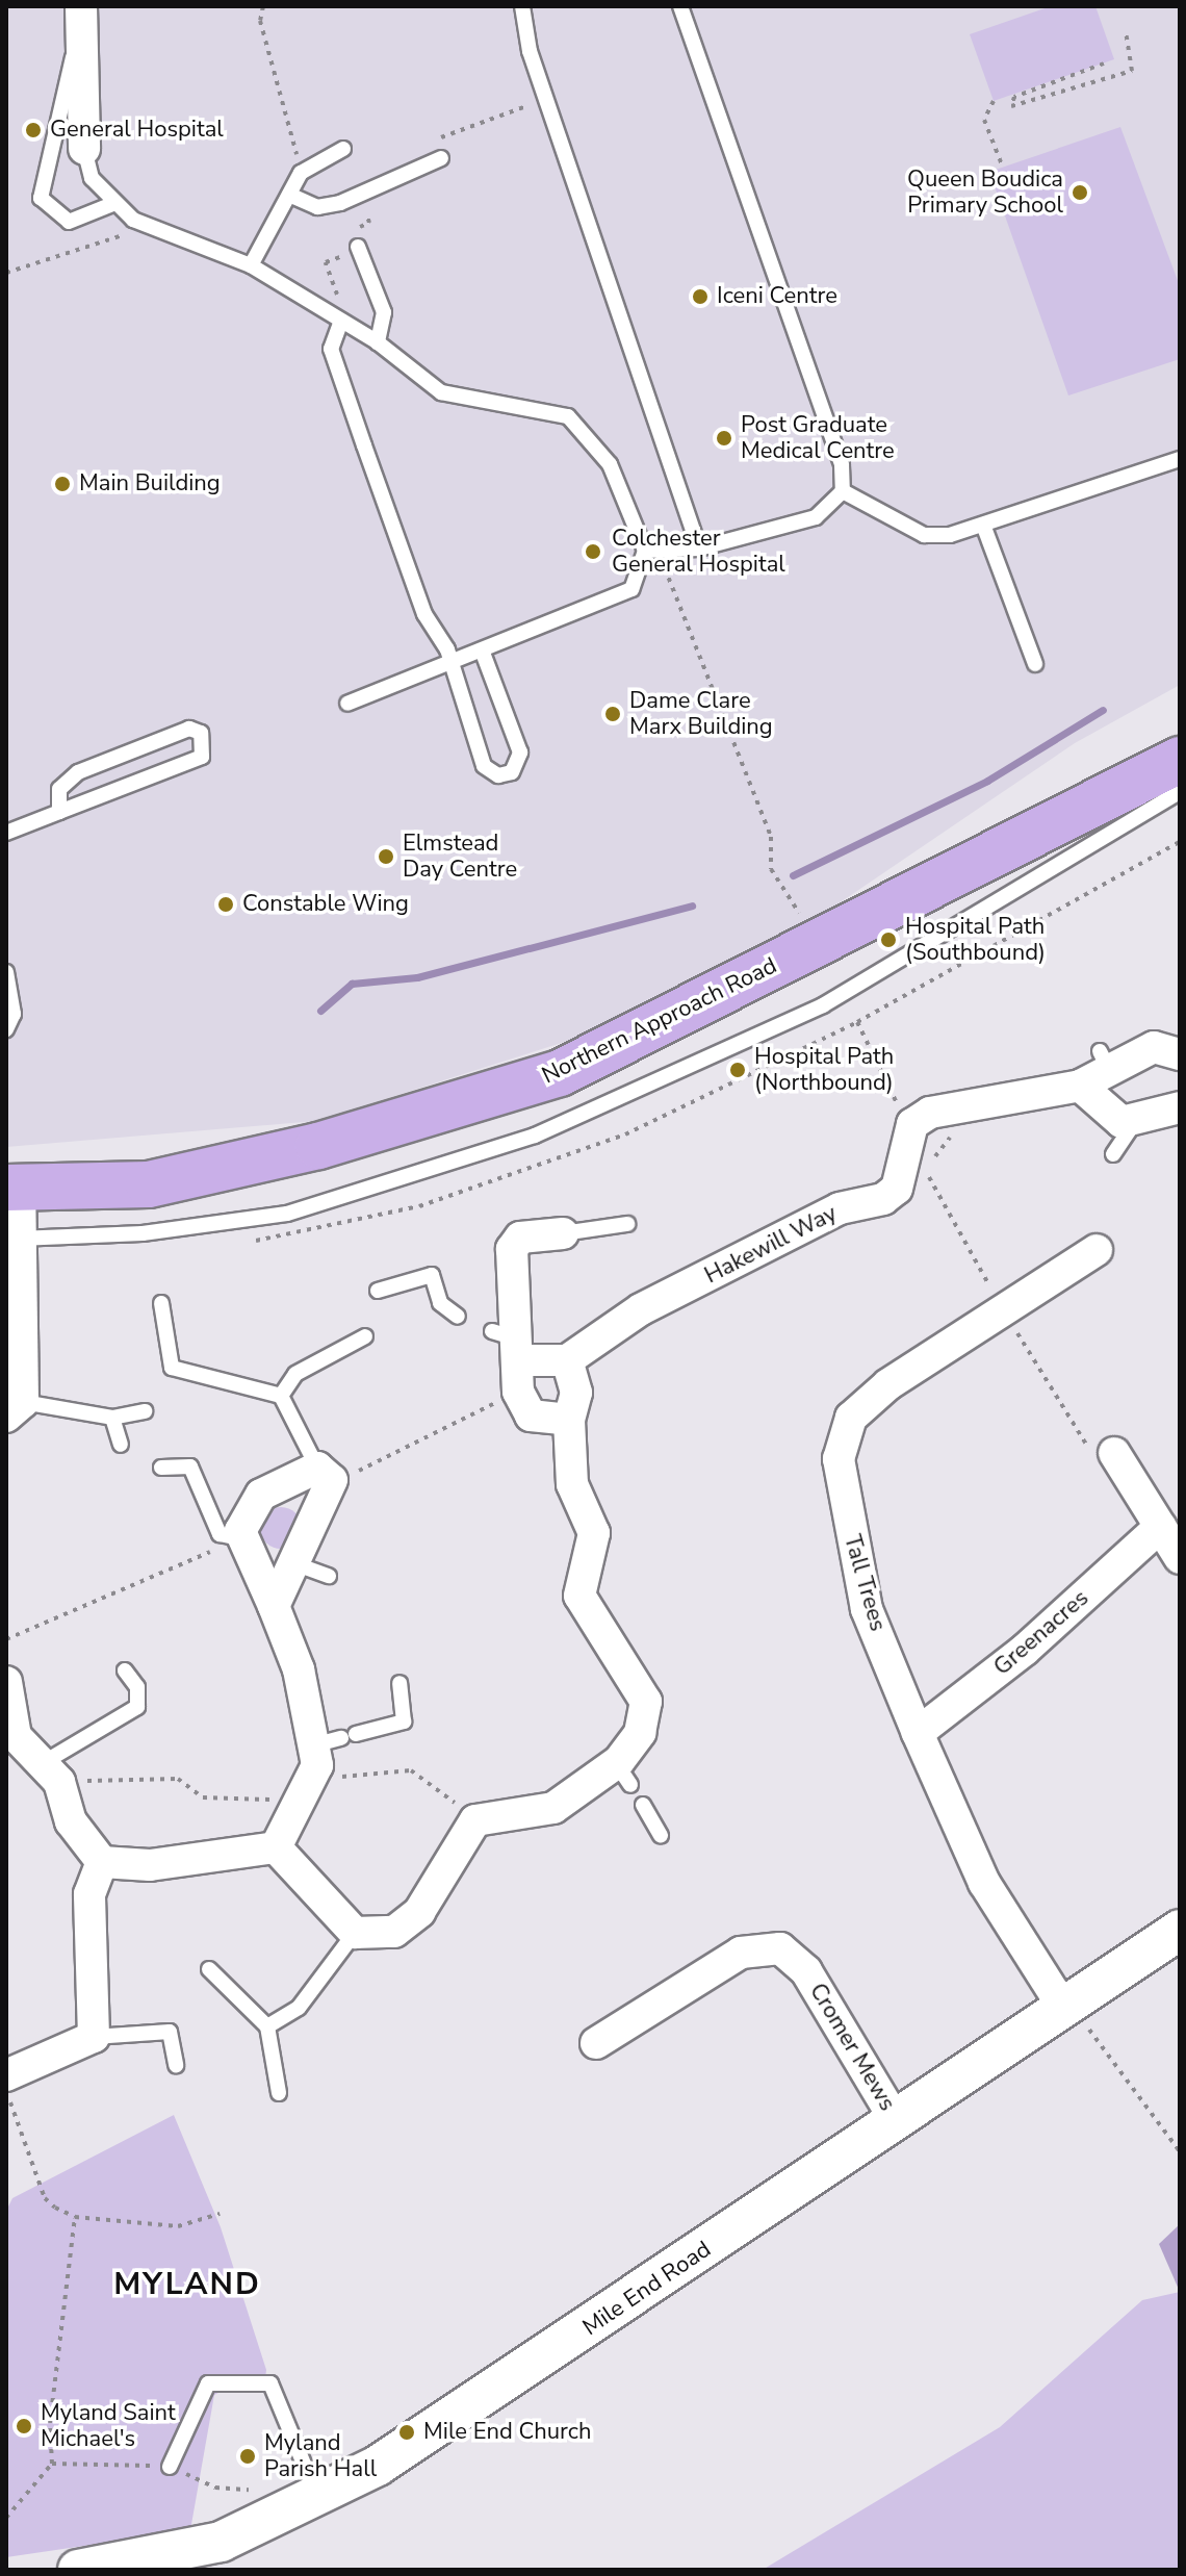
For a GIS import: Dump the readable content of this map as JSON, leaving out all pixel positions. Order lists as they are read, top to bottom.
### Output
{
  "streets": {
    "main road": ["Northern Approach Road"],
    "street": [
      "Hakewill Way",
      "Tall Trees",
      "Greenacres",
      "Cromer Mews",
      "Mile End Road"
    ]
  },
  "crossings": [
    ["Tall Trees", "Greenacres"],
    ["Tall Trees", "Mile End Road"],
    ["Cromer Mews", "Mile End Road"]
  ],
  "districts": ["MYLAND"],
  "places": [
    "General Hospital",
    "Queen Boudica Primary School",
    "Iceni Centre",
    "Post Graduate Medical Centre",
    "Main Building",
    "Colchester General Hospital",
    "Dame Clare Marx Building",
    "Elmstead Day Centre",
    "Constable Wing",
    "Hospital Path (Southbound)",
    "Hospital Path (Northbound)",
    "Myland Saint Michael's",
    "Mile End Church",
    "Myland Parish Hall"
  ]
}
